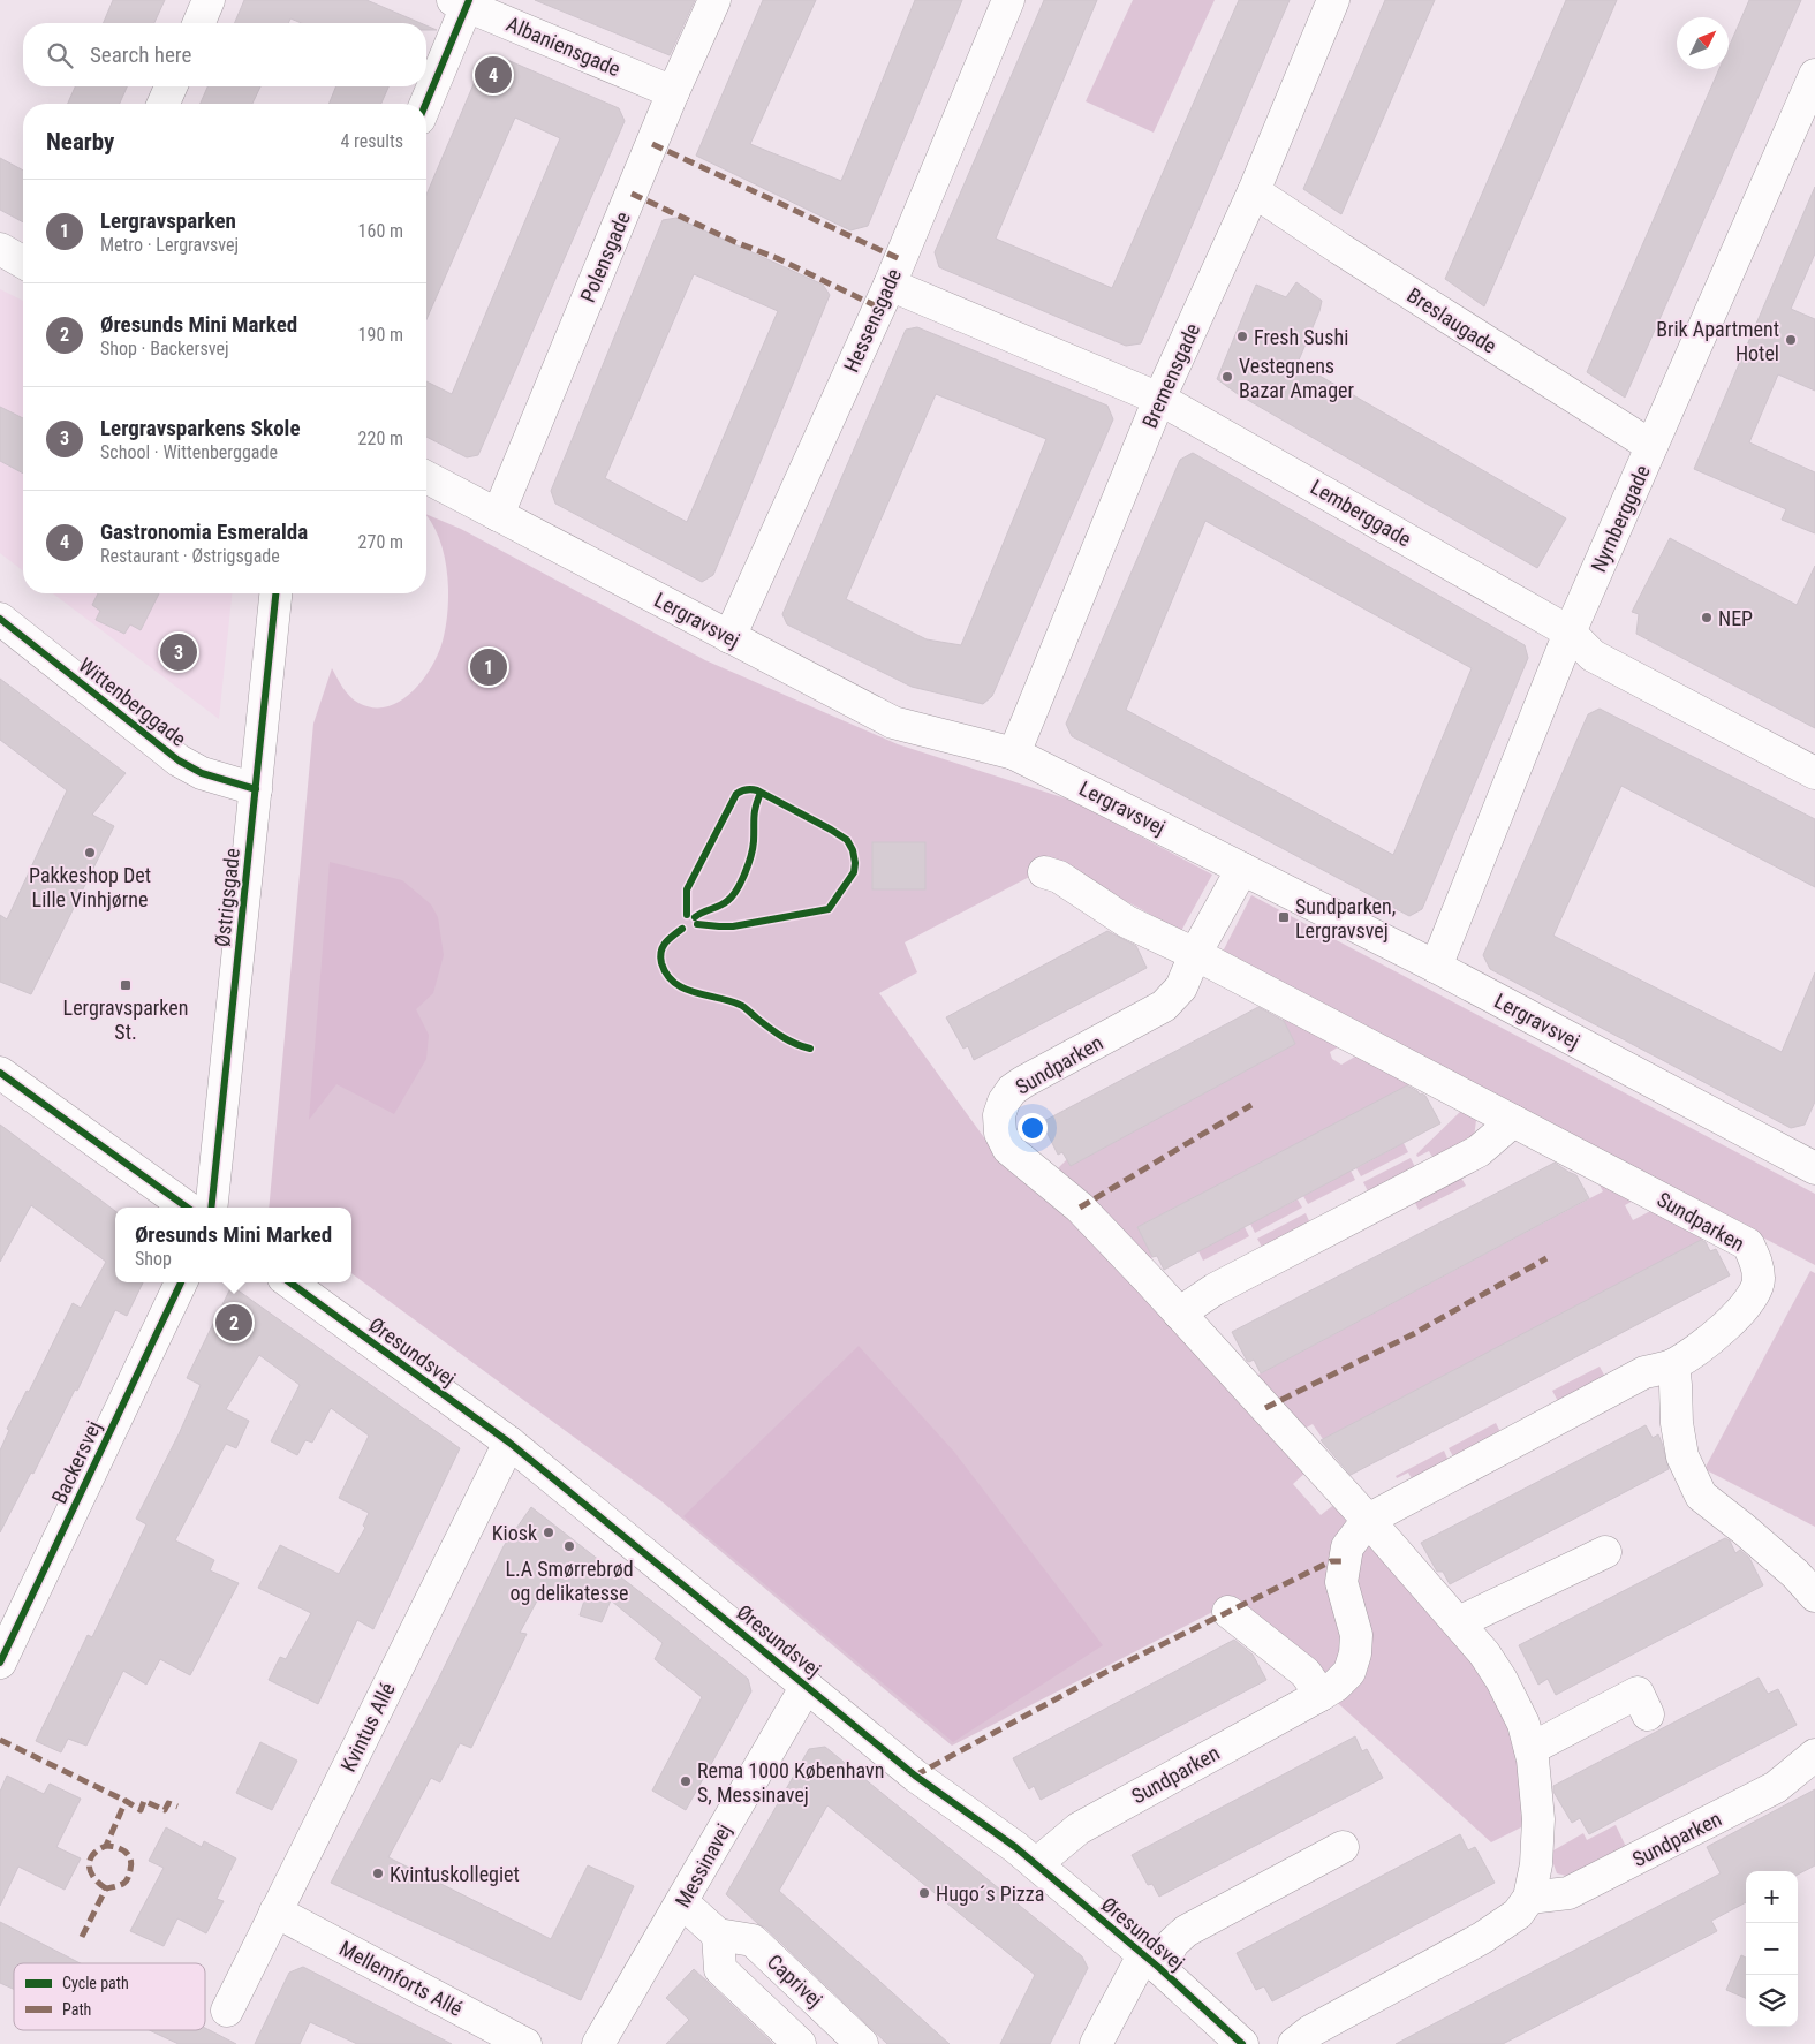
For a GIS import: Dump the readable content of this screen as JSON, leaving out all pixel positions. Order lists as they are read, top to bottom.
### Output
{
  "streets": {
    "street": [
      "Albaniensgade",
      "Polensgade",
      "Hessensgade",
      "Breslaugade",
      "Bremensgade",
      "Lemberggade",
      "Nyrnberggade",
      "Lergravsvej",
      "Wittenberggade",
      "Østrigsgade",
      "Sundparken",
      "Øresundsvej",
      "Backersvej",
      "Kvintus Allé",
      "Messinavej",
      "Mellemforts Allé",
      "Caprivej"
    ]
  },
  "crossings": [
    ["Albaniensgade", "Polensgade"],
    ["Polensgade", "Lergravsvej"],
    ["Hessensgade", "Lemberggade"],
    ["Hessensgade", "Lergravsvej"],
    ["Breslaugade", "Bremensgade"],
    ["Breslaugade", "Nyrnberggade"],
    ["Bremensgade", "Lemberggade"],
    ["Bremensgade", "Lergravsvej"],
    ["Lemberggade", "Nyrnberggade"],
    ["Nyrnberggade", "Lergravsvej"],
    ["Lergravsvej", "Sundparken"],
    ["Wittenberggade", "Østrigsgade"],
    ["Sundparken", "Øresundsvej"],
    ["Øresundsvej", "Kvintus Allé"],
    ["Øresundsvej", "Messinavej"],
    ["Kvintus Allé", "Mellemforts Allé"]
  ],
  "places": {
    "other": [
      "Fresh Sushi",
      "Brik Apartment Hotel",
      "Vestegnens Bazar Amager",
      "NEP",
      "Pakkeshop Det Lille Vinhjørne",
      "Kiosk",
      "L.A Smørrebrød og delikatesse",
      "Rema 1000 København S, Messinavej",
      "Kvintuskollegiet",
      "Hugo´s Pizza"
    ],
    "transit": ["Sundparken, Lergravsvej", "Lergravsparken St."]
  },
  "legend": ["Cycle path", "Path"],
  "north": "top right",
  "page": {
    "search": "Search here",
    "pins": [
      "4",
      "3",
      "1",
      "2"
    ],
    "heading": ["Nearby", "4 results"],
    "list": [
      {
        "mark": "1",
        "name": "Lergravsparken",
        "note": "Metro · Lergravsvej",
        "value": "160 m"
      },
      {
        "mark": "2",
        "name": "Øresunds Mini Marked",
        "note": "Shop · Backersvej",
        "value": "190 m"
      },
      {
        "mark": "3",
        "name": "Lergravsparkens Skole",
        "note": "School · Wittenberggade",
        "value": "220 m"
      },
      {
        "mark": "4",
        "name": "Gastronomia Esmeralda",
        "note": "Restaurant · Østrigsgade",
        "value": "270 m"
      }
    ],
    "popup": ["Øresunds Mini Marked", "Shop"],
    "map_buttons": ["+", "−"]
  }
}
